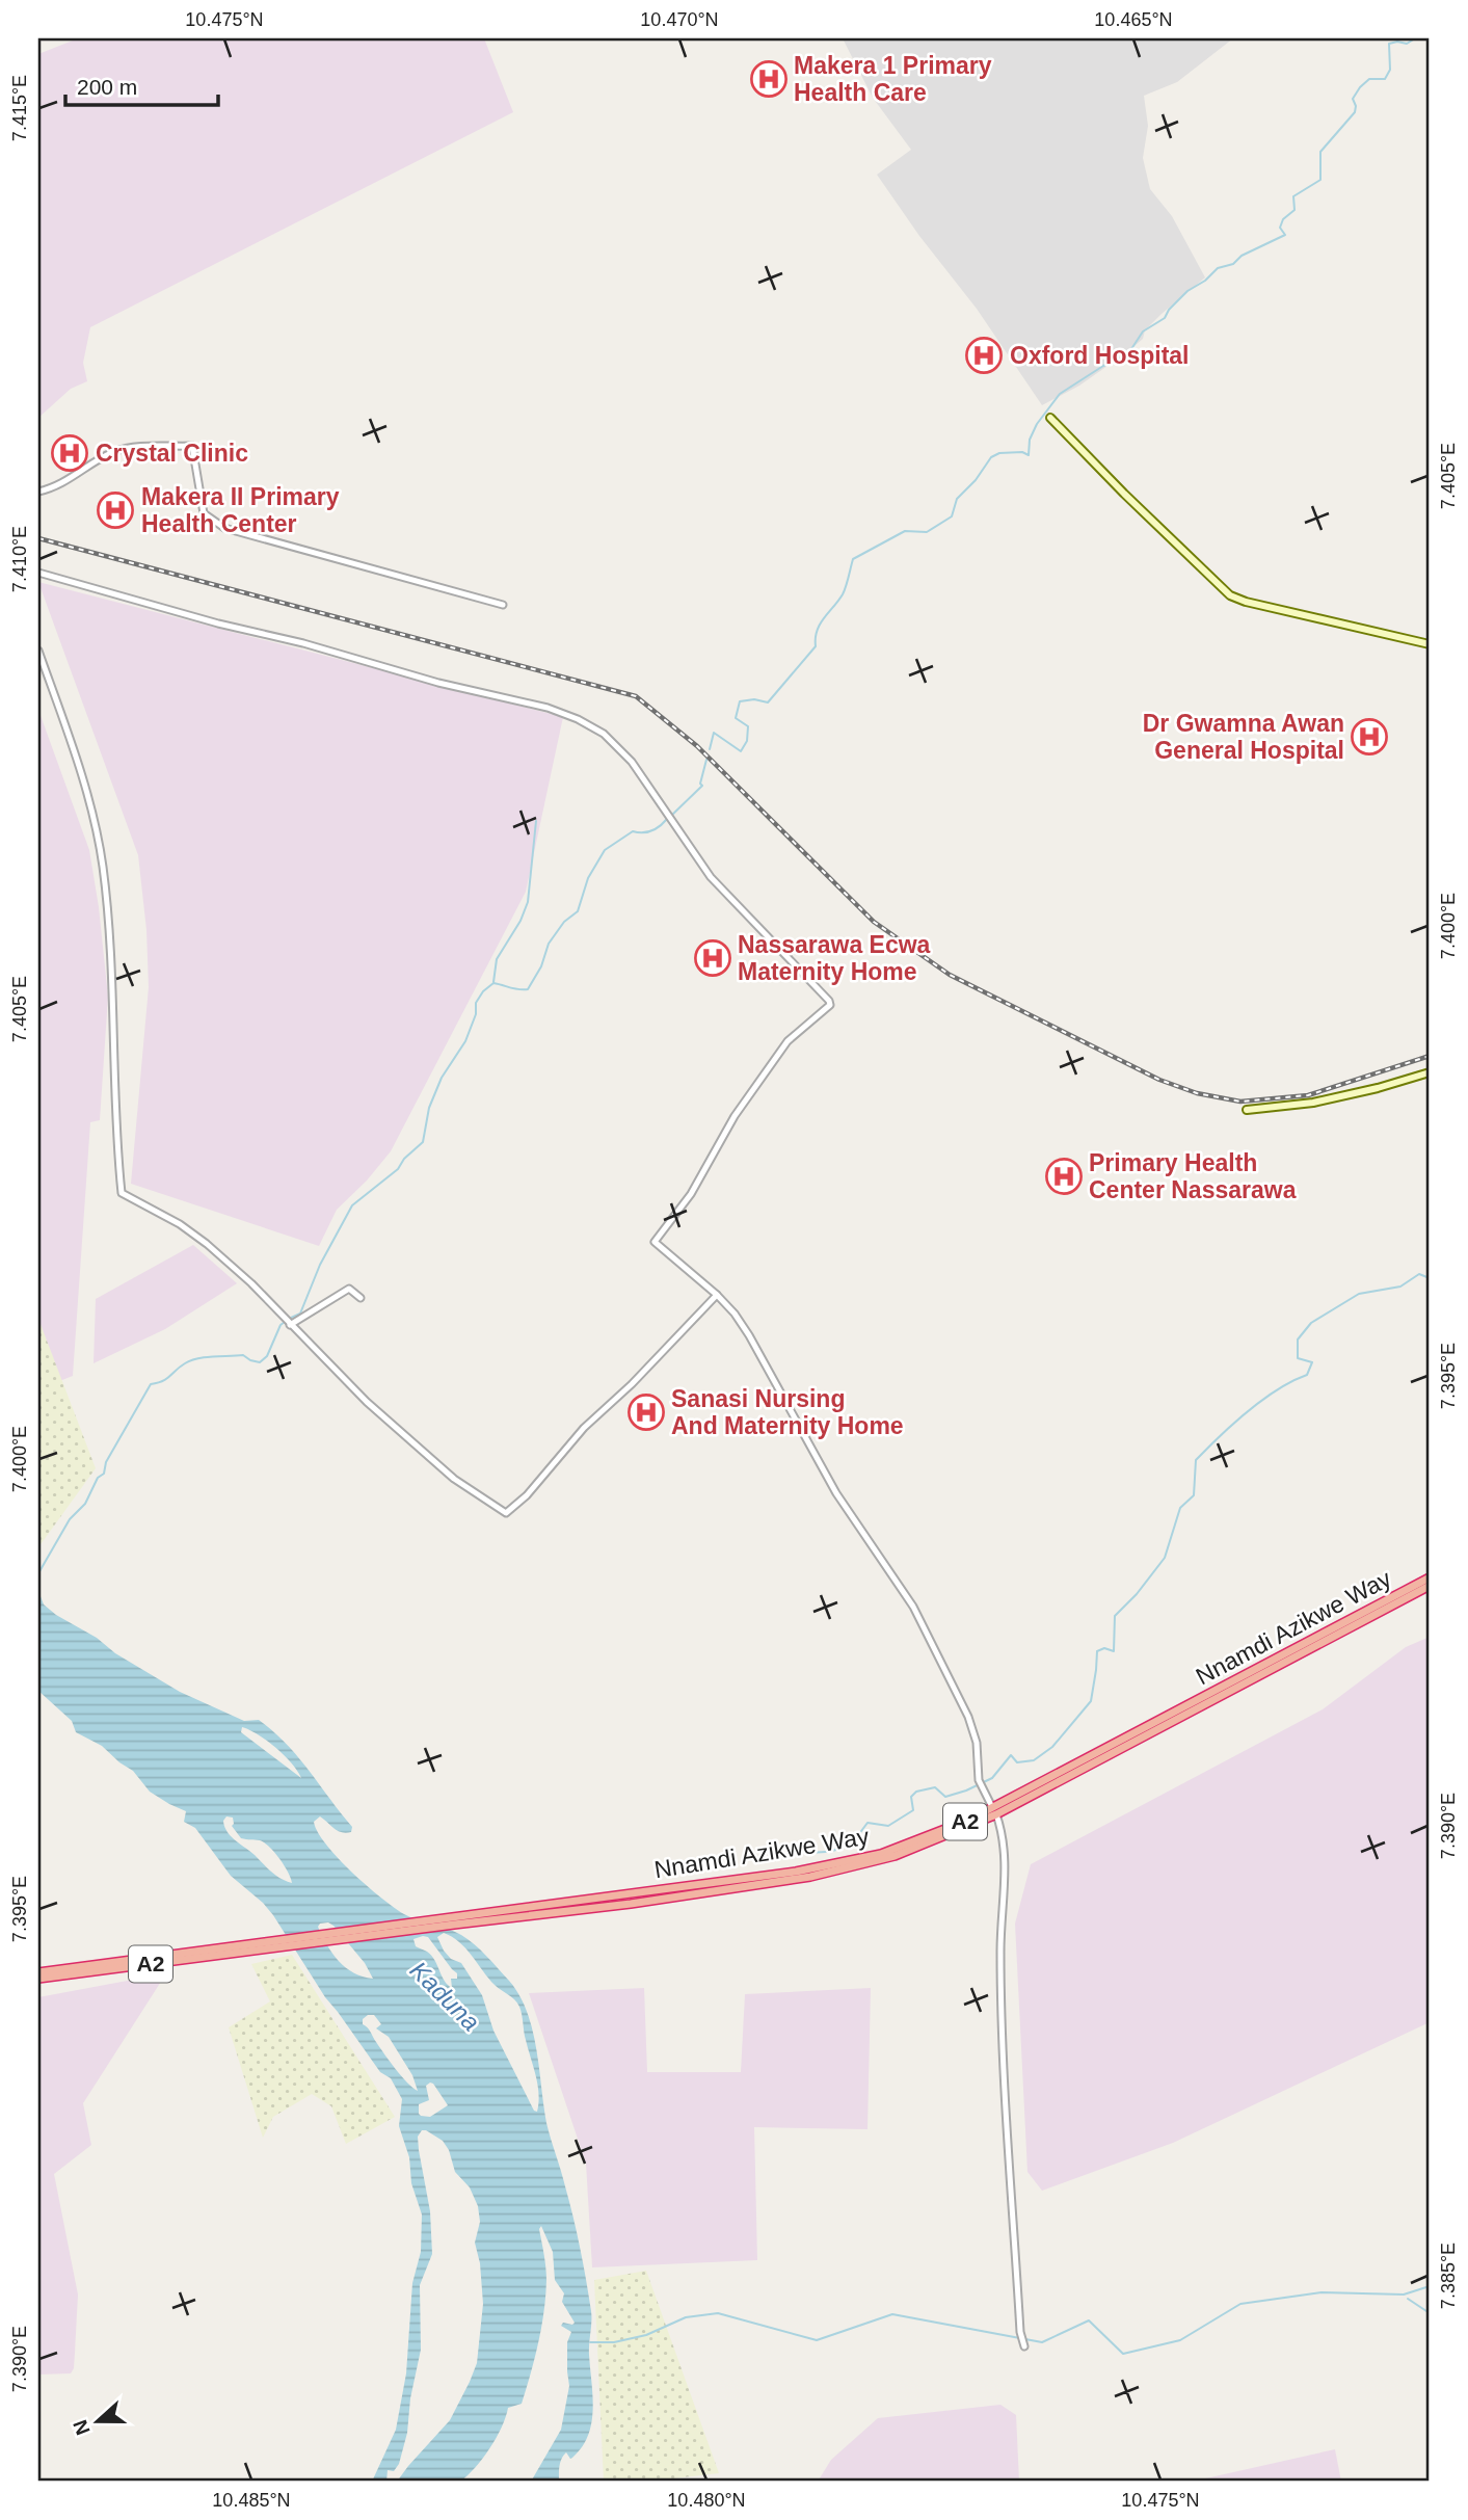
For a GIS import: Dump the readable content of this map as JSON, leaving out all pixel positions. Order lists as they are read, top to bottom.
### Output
{
  "streets": {
    "highway": ["Nnamdi Azikwe Way", "A2"]
  },
  "water": ["Kaduna"],
  "places": {
    "hospital": [
      "Makera 1 Primary Health Care",
      "Oxford Hospital",
      "Crystal Clinic",
      "Makera II Primary Health Center",
      "Dr Gwamna Awan General Hospital",
      "Nassarawa Ecwa Maternity Home",
      "Primary Health Center Nassarawa",
      "Sanasi Nursing And Maternity Home"
    ]
  },
  "scale_bar": "200 m",
  "north": "left",
  "coordinates": [
    "10.475°N",
    "10.470°N",
    "10.465°N",
    "7.415°E",
    "7.405°E",
    "7.410°E",
    "7.400°E",
    "7.395°E",
    "7.390°E",
    "7.385°E",
    "10.485°N",
    "10.480°N"
  ]
}
